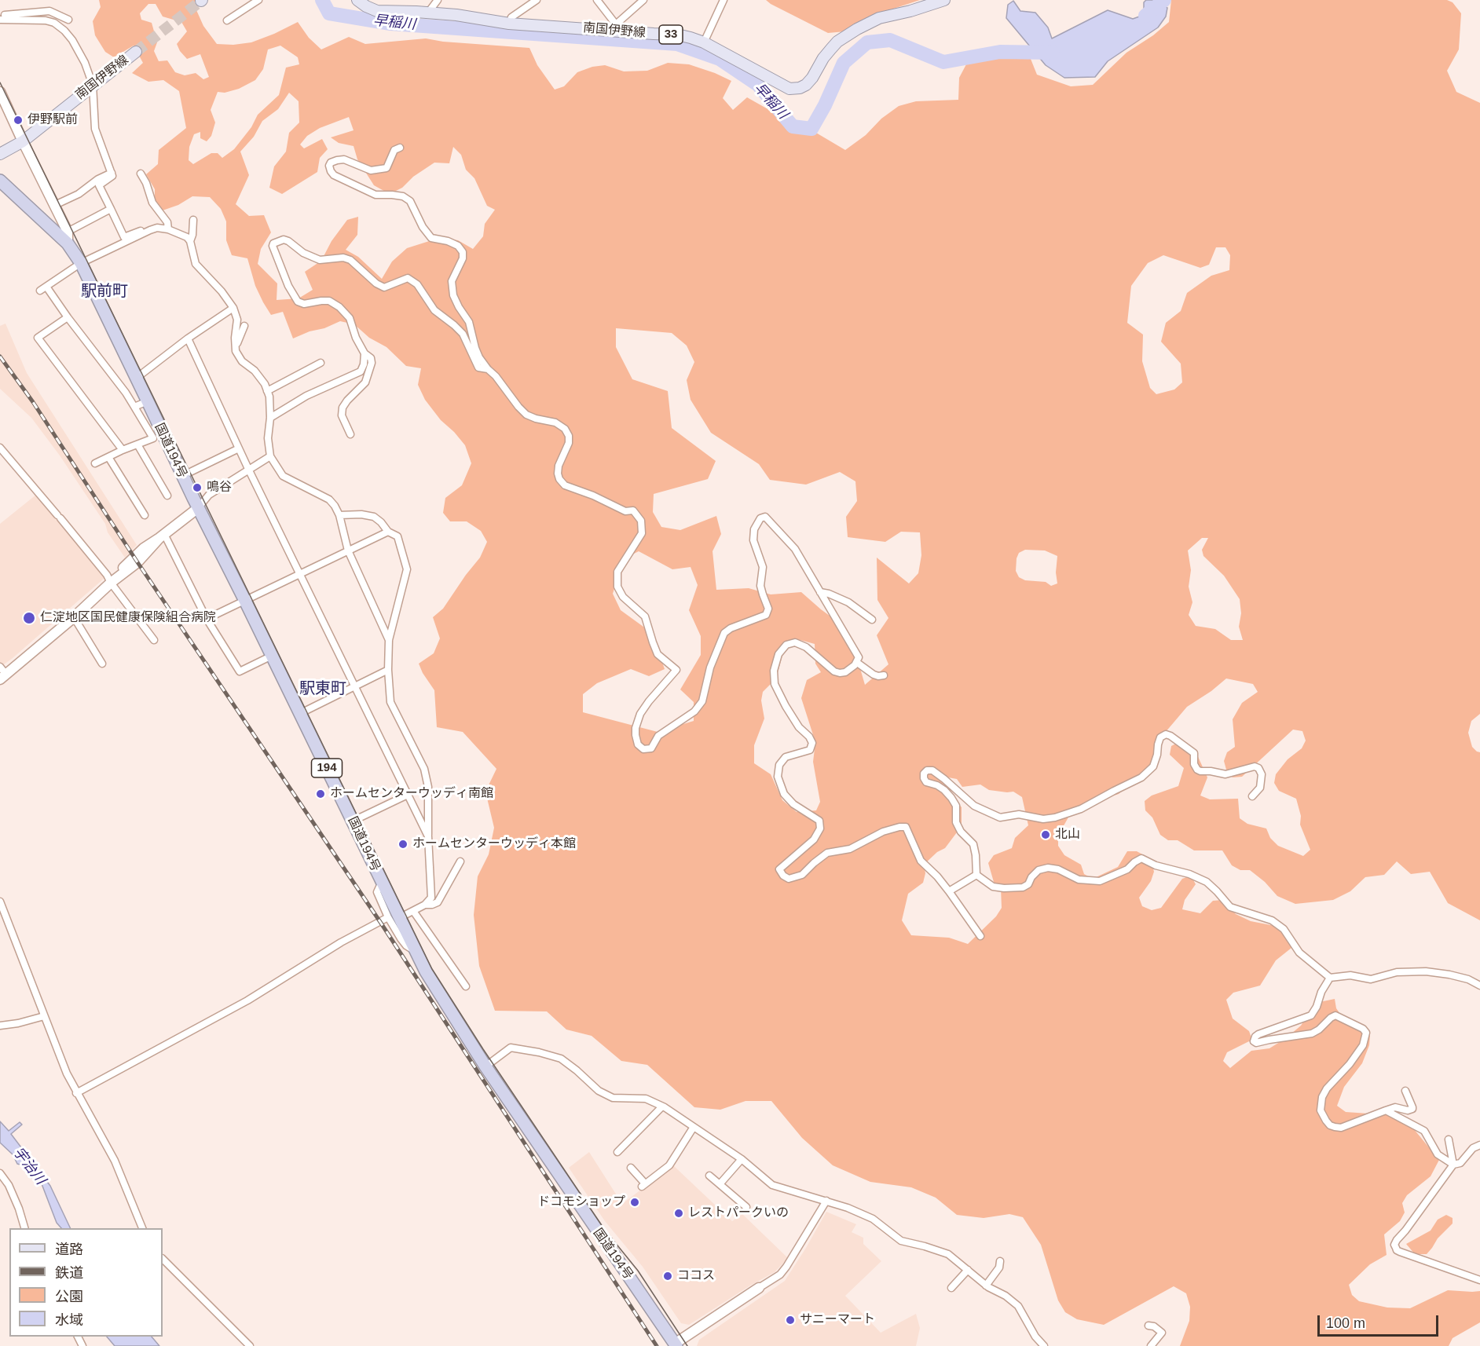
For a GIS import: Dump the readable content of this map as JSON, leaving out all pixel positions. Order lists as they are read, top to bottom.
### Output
{
  "streets": {
    "highway": ["国道194号", "194"],
    "main road": ["南国伊野線", "33"]
  },
  "districts": ["駅前町", "駅東町"],
  "water": ["早稲川", "宇治川"],
  "places": [
    "伊野駅前",
    "鳴谷",
    "仁淀地区国民健康保険組合病院",
    "ホームセンターウッディ南館",
    "北山",
    "ホームセンターウッディ本館",
    "ドコモショップ",
    "レストパークいの",
    "ココス",
    "サニーマート"
  ],
  "legend": [
    "道路",
    "鉄道",
    "公園",
    "水域"
  ],
  "scale_bar": "100 m"
}
